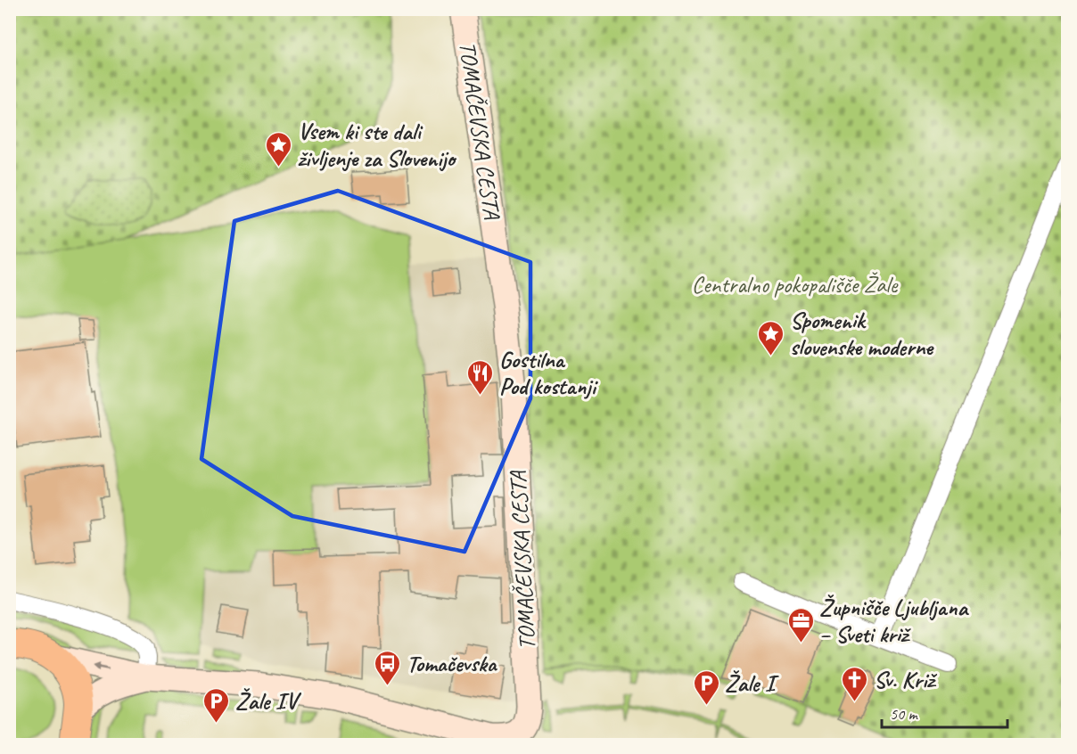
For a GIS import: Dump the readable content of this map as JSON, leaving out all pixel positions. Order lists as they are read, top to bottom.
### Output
{
  "streets": {
    "street": ["TOMAČEVSKA CESTA"]
  },
  "parks": ["Centralno pokopališče Žale"],
  "places": {
    "place": ["Vsem ki ste dali življenje za Slovenijo", "Spomenik slovenske moderne"],
    "restaurant": ["Gostilna Pod kostanji"],
    "office": ["Župnišče Ljubljana – Sveti križ"],
    "bus stop": ["Tomačevska"],
    "church": ["Sv. Križ"],
    "parking": ["Žale I", "Žale IV"]
  },
  "scale_bar": "50 m"
}
